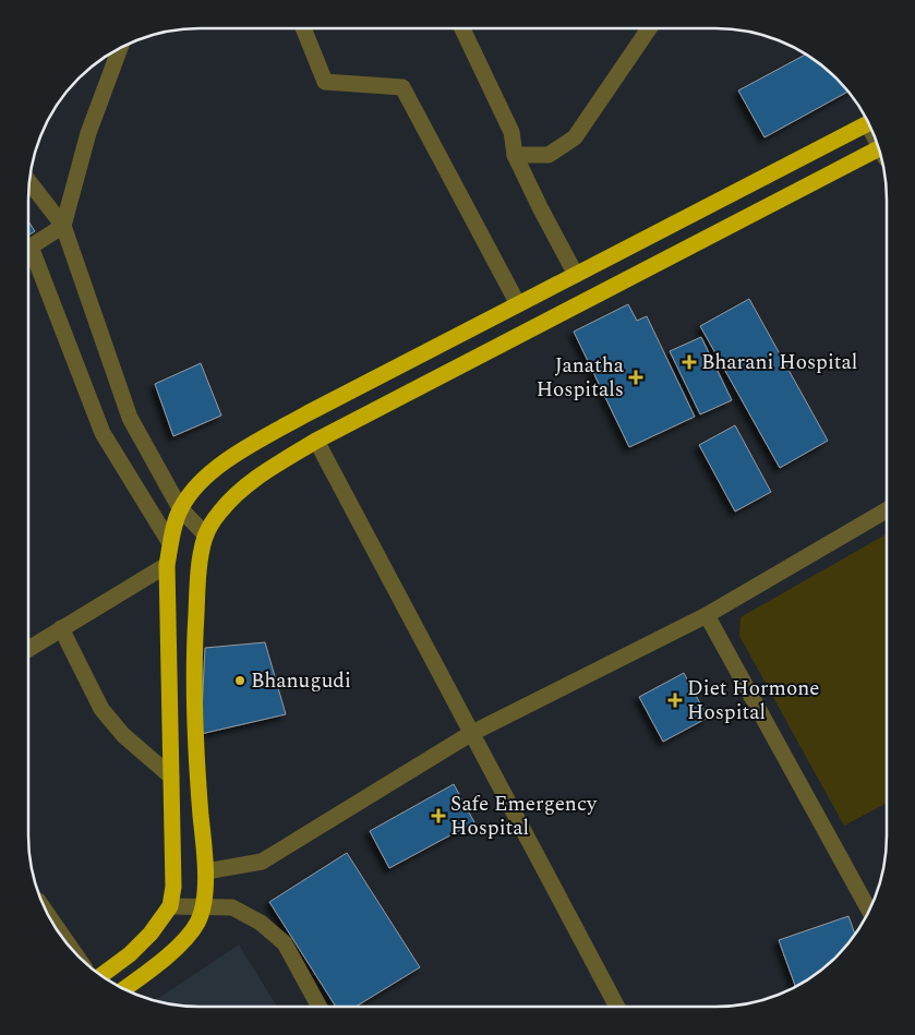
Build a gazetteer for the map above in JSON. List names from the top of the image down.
{
  "places": {
    "health": [
      "Bharani Hospital",
      "Janatha Hospitals",
      "Diet Hormone Hospital",
      "Safe Emergency Hospital"
    ],
    "other": ["Bhanugudi"]
  }
}
